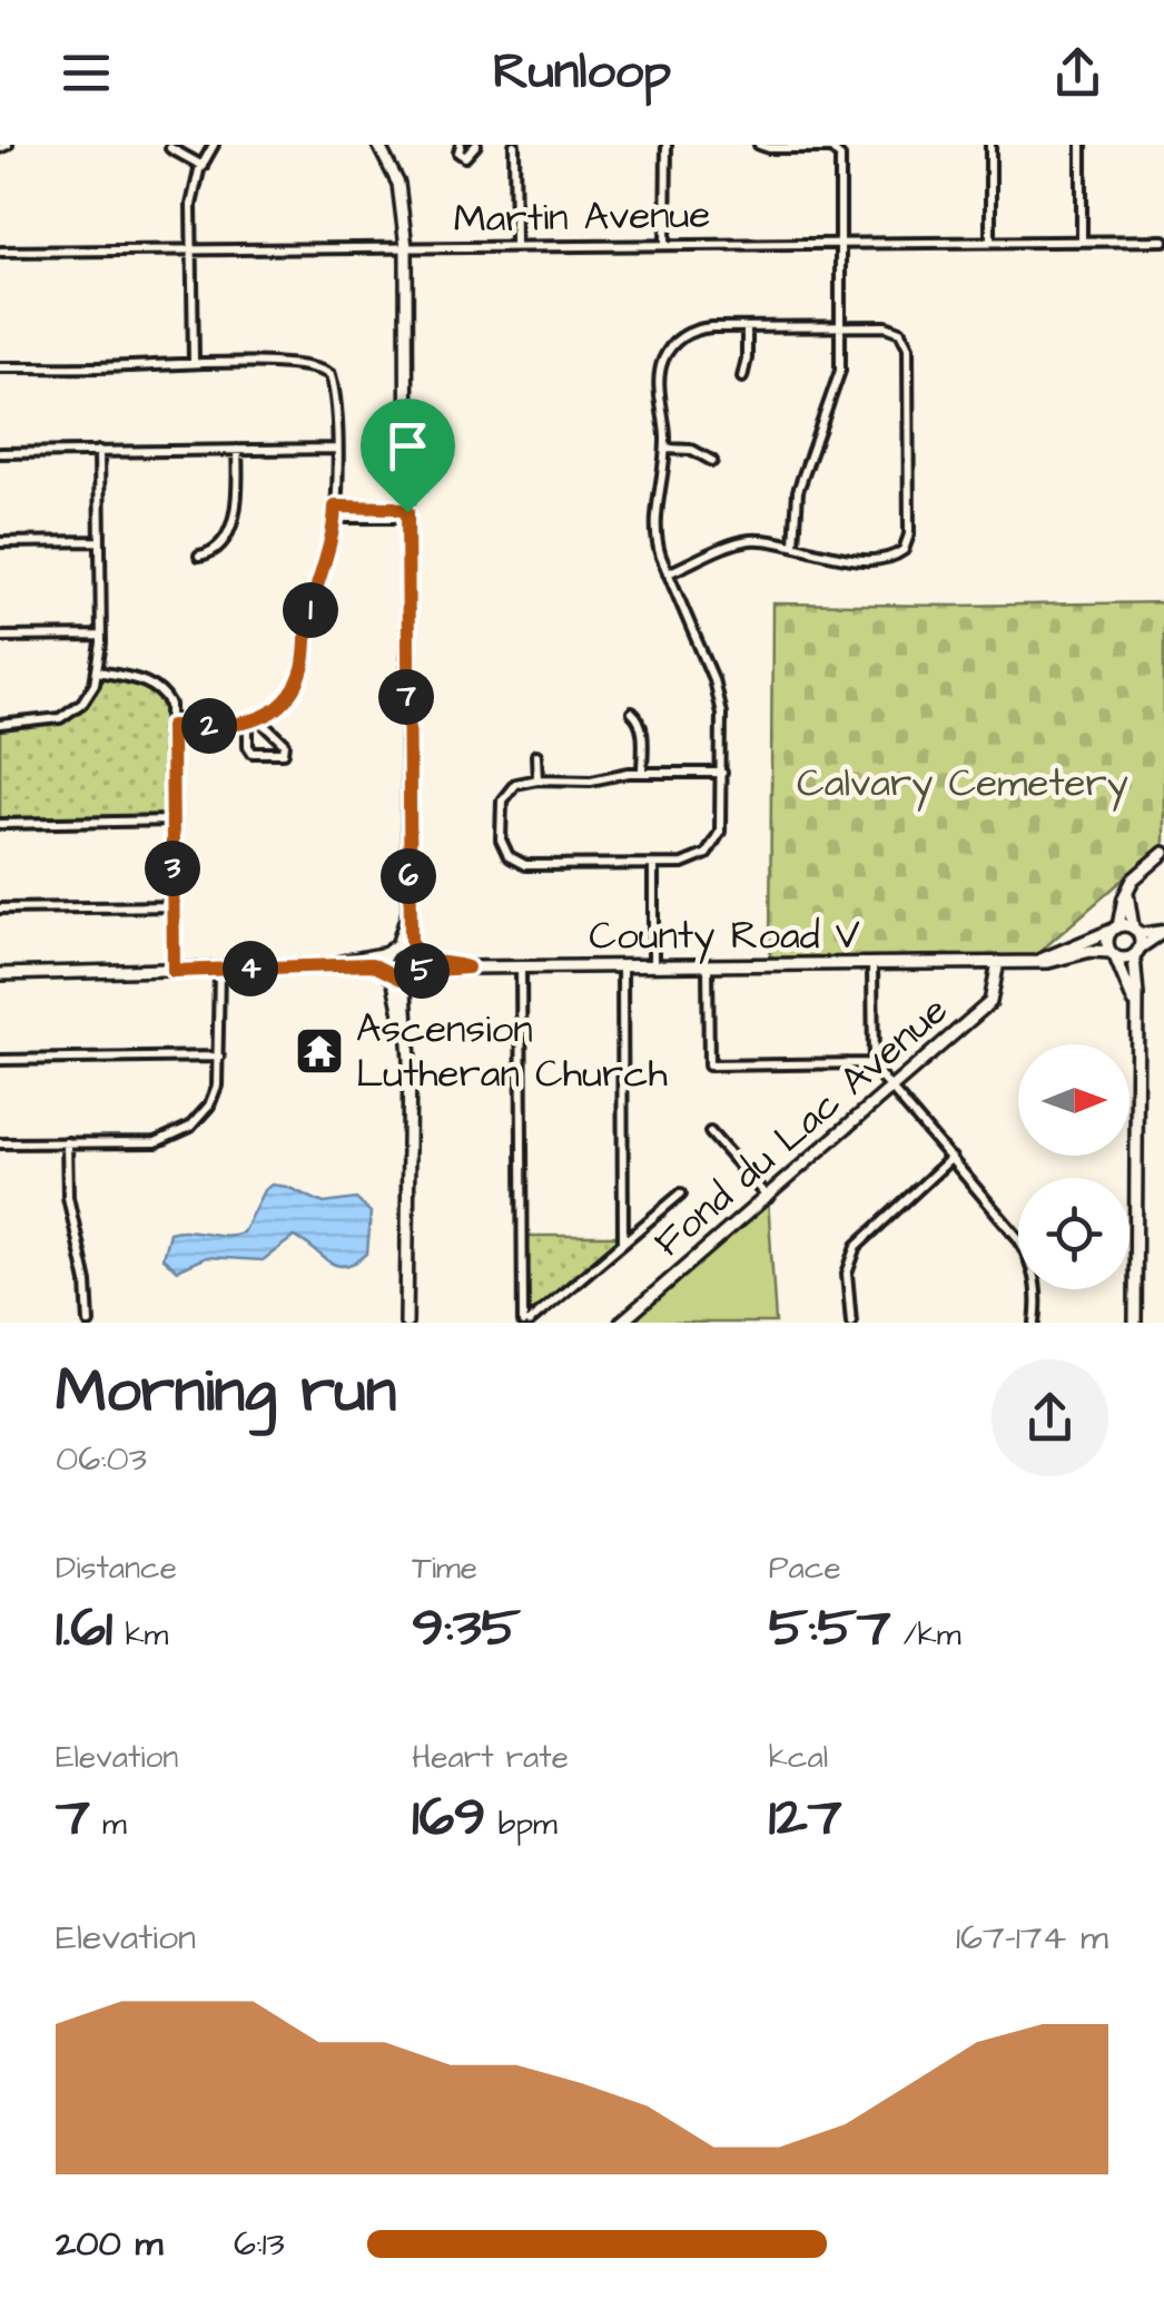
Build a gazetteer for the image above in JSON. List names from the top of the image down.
{
  "streets": {
    "main road": ["County Road V", "Fond du Lac Avenue"],
    "street": ["Martin Avenue"]
  },
  "crossings": [
    ["County Road V", "Fond du Lac Avenue"]
  ],
  "parks": ["Calvary Cemetery"],
  "places": {
    "temple": ["Ascension Lutheran Church"]
  },
  "north": "right",
  "page": {
    "header": "Runloop",
    "pins": [
      "1",
      "7",
      "2",
      "3",
      "6",
      "4",
      "5"
    ],
    "heading": ["Morning run", "06:03"],
    "stats": [
      ["Distance", "1.61 km"],
      ["Time", "9:35"],
      ["Pace", "5:57 /km"],
      ["Elevation", "7 m"],
      ["Heart rate", "169 bpm"],
      ["kcal", "127"]
    ],
    "chart": ["Elevation", "167–174 m"],
    "list": [
      {
        "name": "200 m",
        "note": "6:13"
      }
    ]
  }
}
